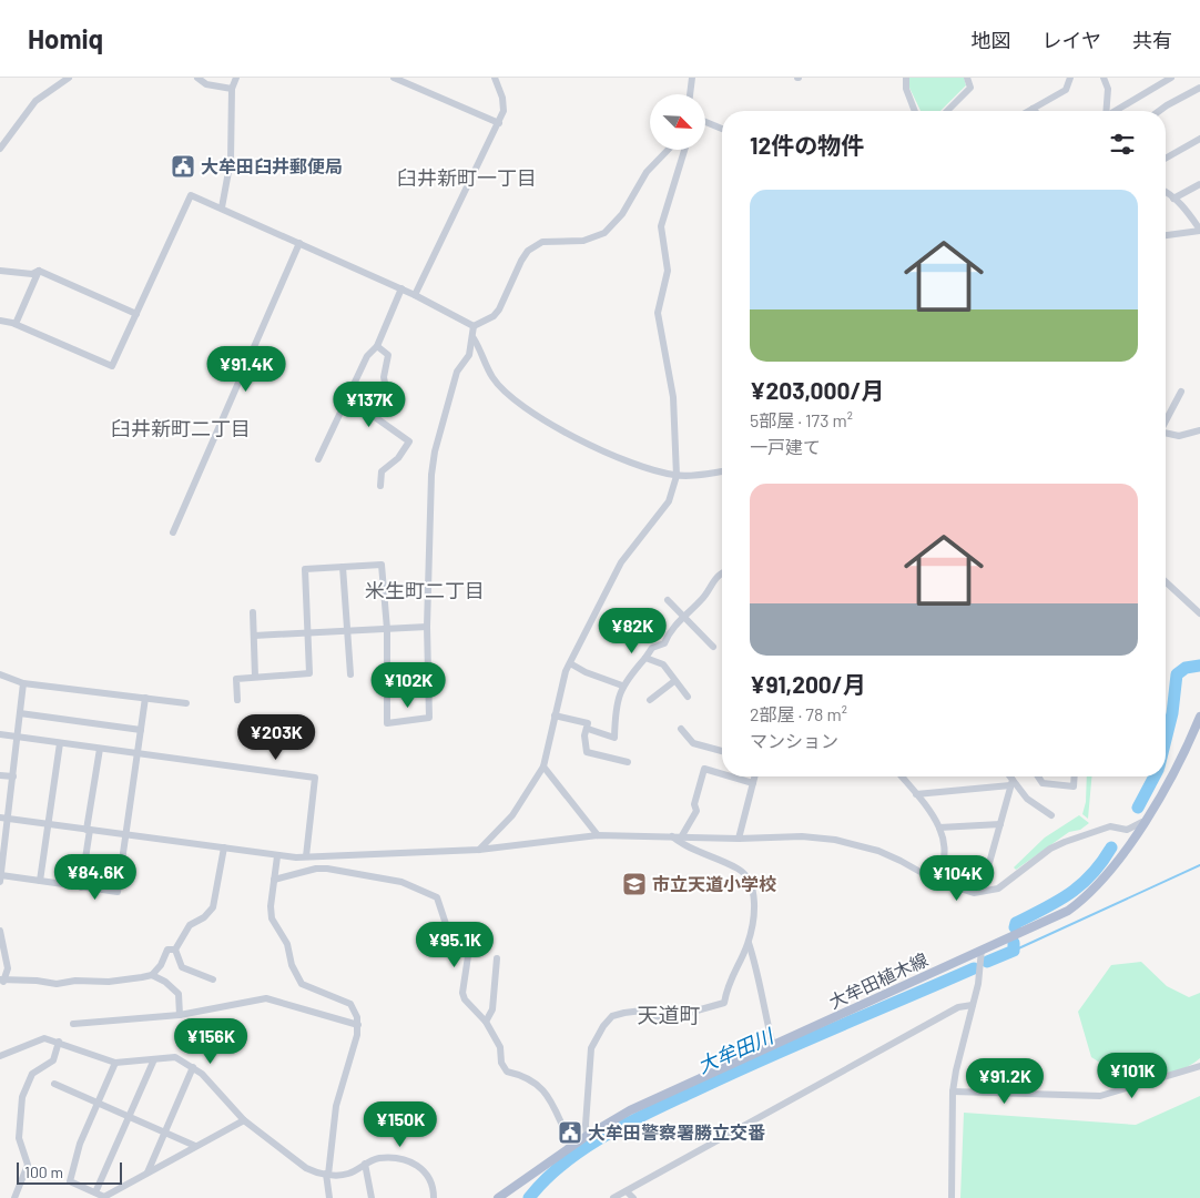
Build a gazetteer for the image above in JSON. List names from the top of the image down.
{
  "streets": {
    "main road": ["大牟田植木線"]
  },
  "districts": [
    "臼井新町一丁目",
    "臼井新町二丁目",
    "米生町二丁目",
    "天道町"
  ],
  "water": ["大牟田川"],
  "places": {
    "public building": ["大牟田臼井郵便局", "大牟田警察署勝立交番"],
    "school or university": ["市立天道小学校"]
  },
  "scale_bar": "100 m",
  "north": "bottom right",
  "page": {
    "header": "Homiq",
    "nav": ["地図", "レイヤ", "共有"],
    "heading": "12件の物件",
    "list": [
      {
        "name": "¥203,000/月",
        "note": "5部屋 · 173 m² · 一戸建て"
      },
      {
        "name": "¥91,200/月",
        "note": "2部屋 · 78 m² · マンション"
      }
    ],
    "price": [
      "¥91.4K",
      "¥137K",
      "¥82K",
      "¥102K",
      "¥203K",
      "¥84.6K",
      "¥104K",
      "¥95.1K",
      "¥156K",
      "¥101K",
      "¥91.2K",
      "¥150K"
    ],
    "scale": "100 m"
  }
}
